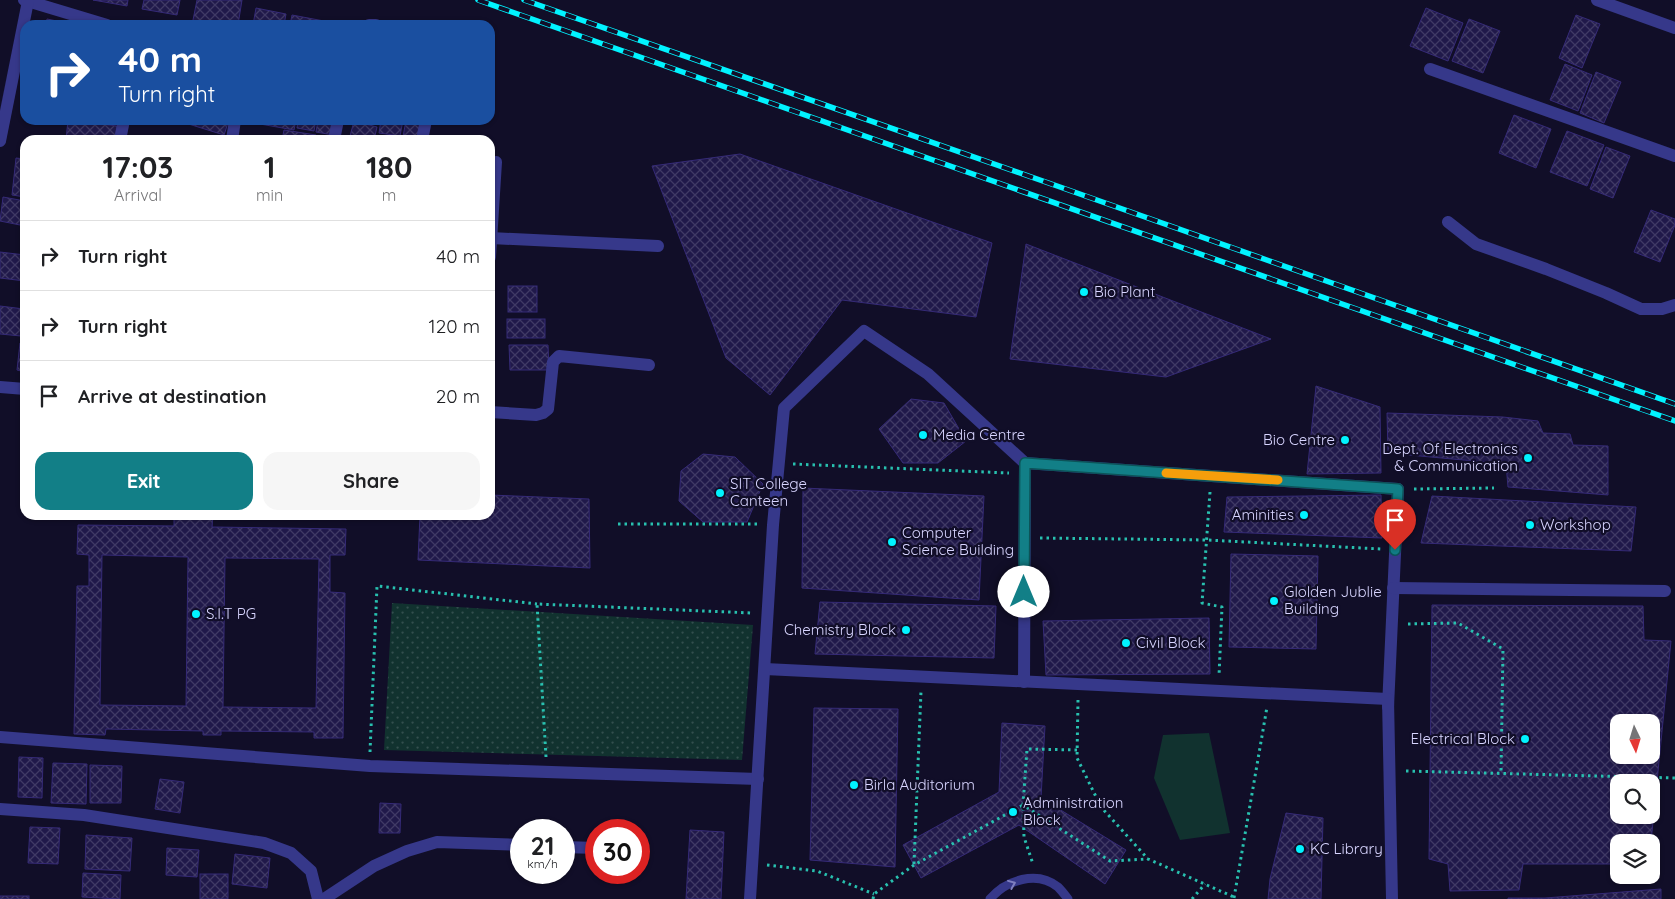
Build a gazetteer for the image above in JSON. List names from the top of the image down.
{
  "places": [
    "Bio Plant",
    "Media Centre",
    "Bio Centre",
    "Dept. Of Electronics & Communication",
    "SIT College Canteen",
    "Aminities",
    "Workshop",
    "Computer Science Building",
    "Glolden Jublie Building",
    "S.I.T PG",
    "Chemistry Block",
    "Civil Block",
    "Electrical Block",
    "Birla Auditorium",
    "Administration Block",
    "KC Library"
  ],
  "north": "bottom",
  "page": {
    "turn": ["40 m", "Turn right"],
    "eta": [
      "17:03",
      "Arrival",
      "1",
      "min",
      "180",
      "m"
    ],
    "list": [
      {
        "name": "Turn right",
        "value": "40 m"
      },
      {
        "name": "Turn right",
        "value": "120 m"
      },
      {
        "name": "Arrive at destination",
        "value": "20 m"
      }
    ],
    "buttons": ["Exit", "Share"],
    "speed": "21 km/h",
    "limit": "30"
  }
}
